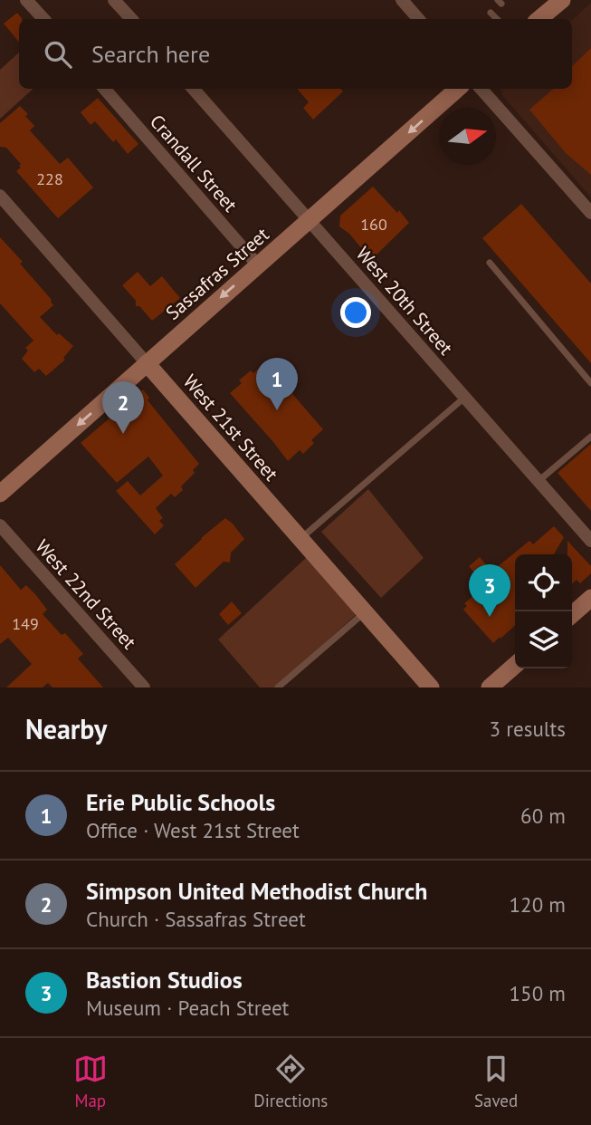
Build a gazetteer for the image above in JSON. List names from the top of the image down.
{
  "streets": {
    "street": [
      "Crandall Street",
      "Sassafras Street",
      "West 20th Street",
      "West 21st Street",
      "West 22nd Street"
    ]
  },
  "crossings": [
    ["Crandall Street", "Sassafras Street"],
    ["Sassafras Street", "West 20th Street"],
    ["Sassafras Street", "West 21st Street"]
  ],
  "one_way": ["Sassafras Street"],
  "house_numbers": ["228", "160", "149"],
  "north": "right",
  "page": {
    "search": "Search here",
    "pins": ["1", "2", "3"],
    "heading": ["Nearby", "3 results"],
    "list": [
      {
        "mark": "1",
        "name": "Erie Public Schools",
        "note": "Office · West 21st Street",
        "value": "60 m"
      },
      {
        "mark": "2",
        "name": "Simpson United Methodist Church",
        "note": "Church · Sassafras Street",
        "value": "120 m"
      },
      {
        "mark": "3",
        "name": "Bastion Studios",
        "note": "Museum · Peach Street",
        "value": "150 m"
      }
    ],
    "nav": ["Map", "Directions", "Saved"]
  }
}
